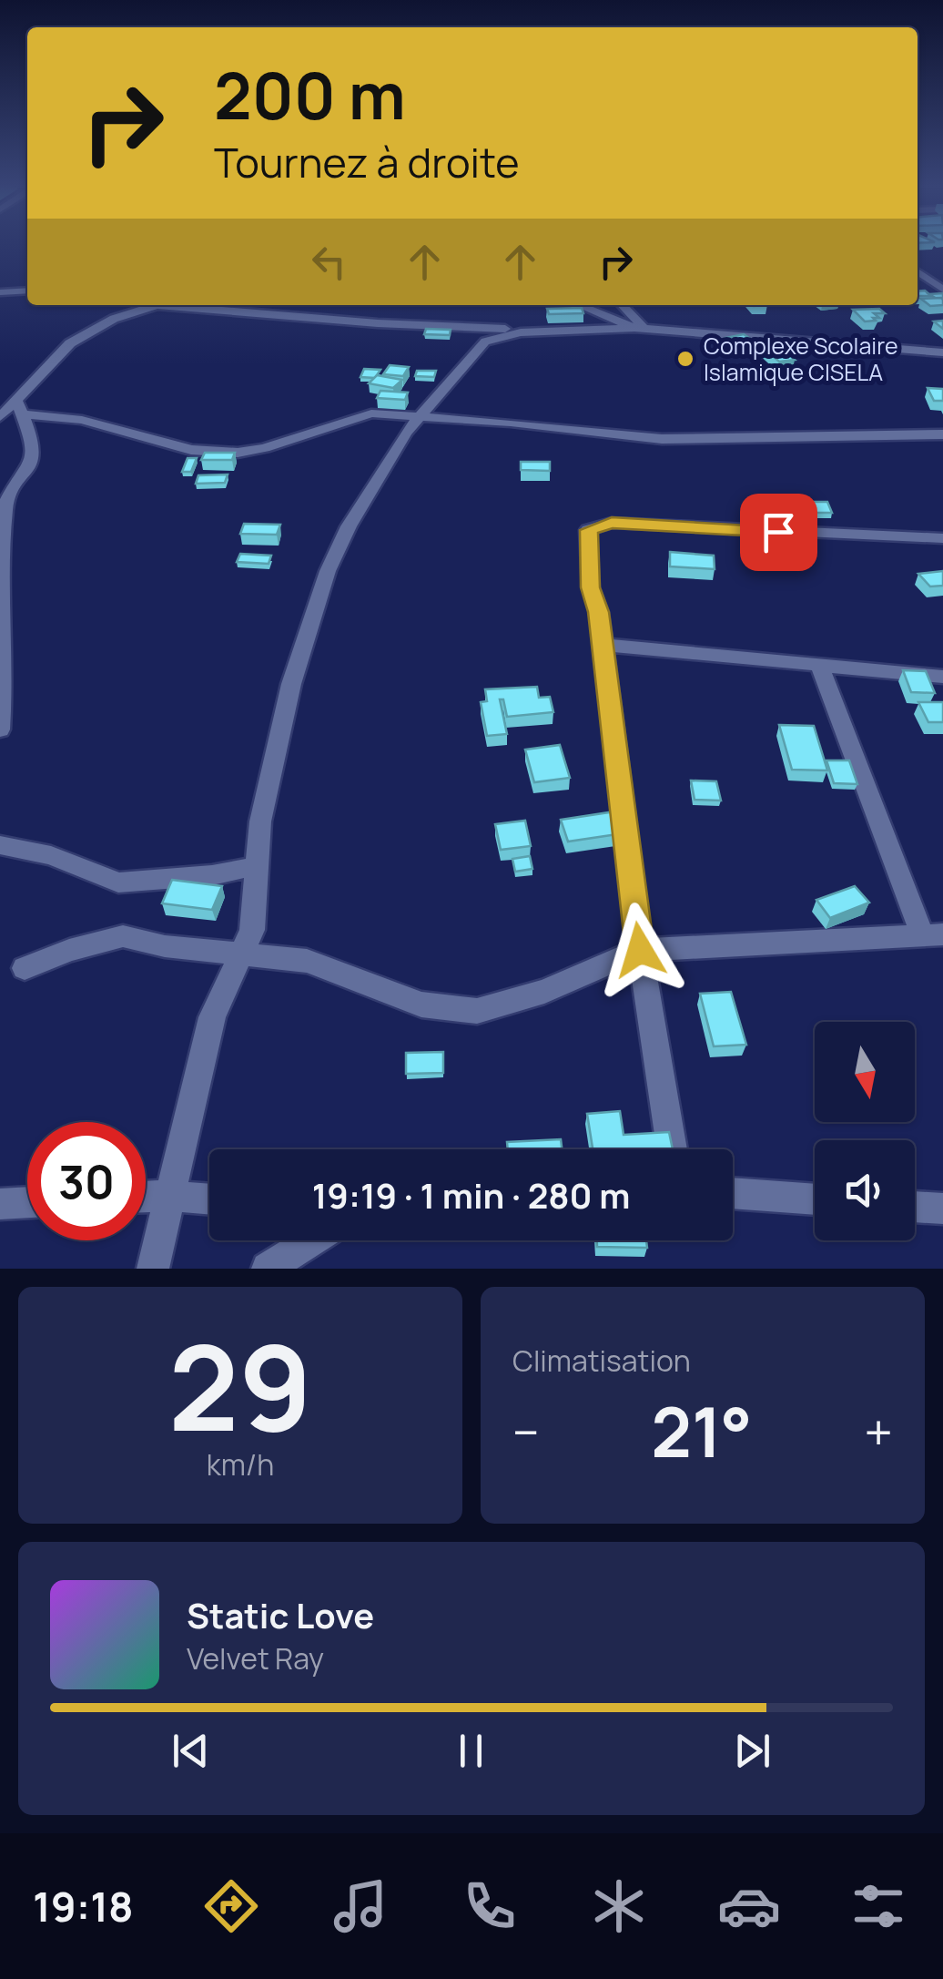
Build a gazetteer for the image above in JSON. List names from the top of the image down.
{
  "places": ["Complexe Scolaire Islamique CISELA"],
  "north": "bottom",
  "page": {
    "turn": ["200 m", "Tournez à droite"],
    "limit": "30",
    "trip": "19:19 · 1 min · 280 m",
    "tile": [
      ["29", "km/h"],
      "Climatisation"
    ],
    "heat": ["−", "21°", "+"],
    "song": ["Static Love", "Velvet Ray"],
    "tabs": "19:18"
  }
}
